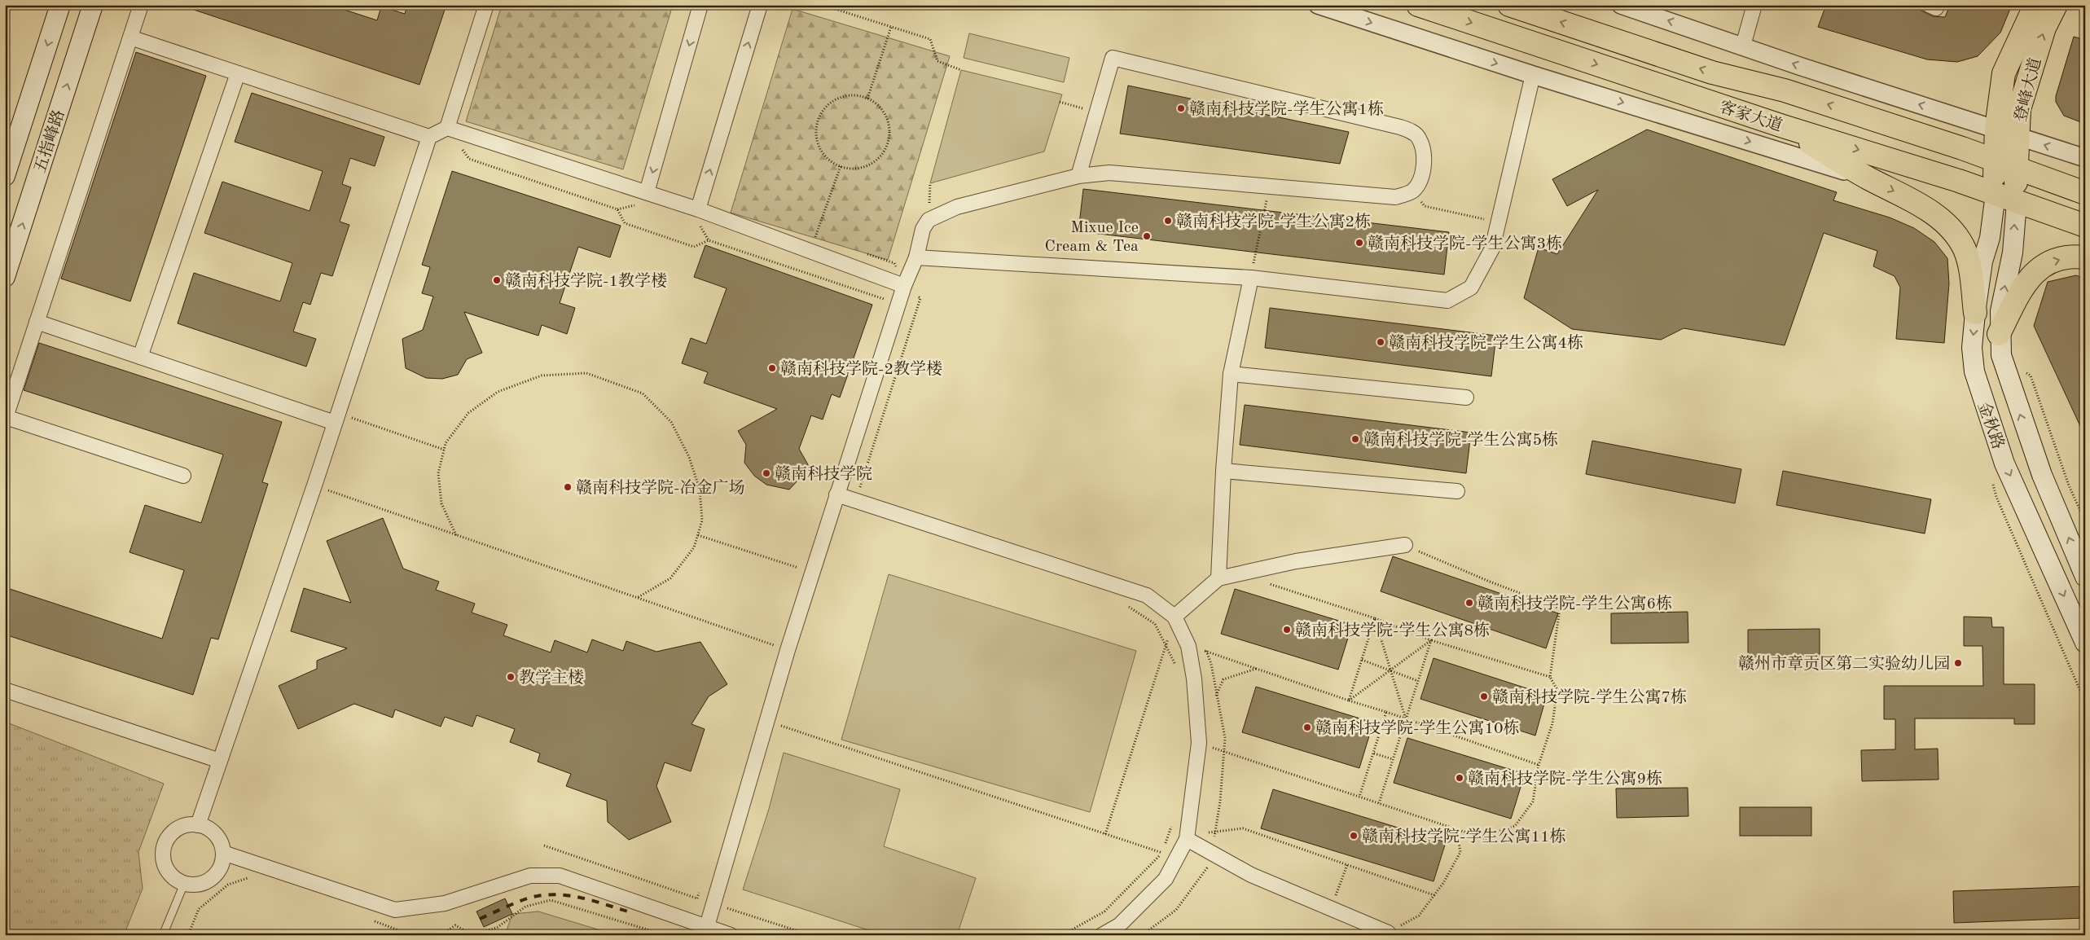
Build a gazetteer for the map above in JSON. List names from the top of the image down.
{
  "streets": {
    "main road": [
      "登峰大道",
      "客家大道",
      "五指峰路",
      "金秋路"
    ]
  },
  "crossings": [
    ["登峰大道", "客家大道"],
    ["登峰大道", "金秋路"],
    ["客家大道", "金秋路"]
  ],
  "places": [
    "赣南科技学院-学生公寓1栋",
    "赣南科技学院-学生公寓2栋",
    "Mixue Ice Cream & Tea",
    "赣南科技学院-学生公寓3栋",
    "赣南科技学院-1教学楼",
    "赣南科技学院-学生公寓4栋",
    "赣南科技学院-2教学楼",
    "赣南科技学院-学生公寓5栋",
    "赣南科技学院",
    "赣南科技学院-冶金广场",
    "赣南科技学院-学生公寓6栋",
    "赣南科技学院-学生公寓8栋",
    "赣州市章贡区第二实验幼儿园",
    "教学主楼",
    "赣南科技学院-学生公寓7栋",
    "赣南科技学院-学生公寓10栋",
    "赣南科技学院-学生公寓9栋",
    "赣南科技学院-学生公寓11栋"
  ]
}
